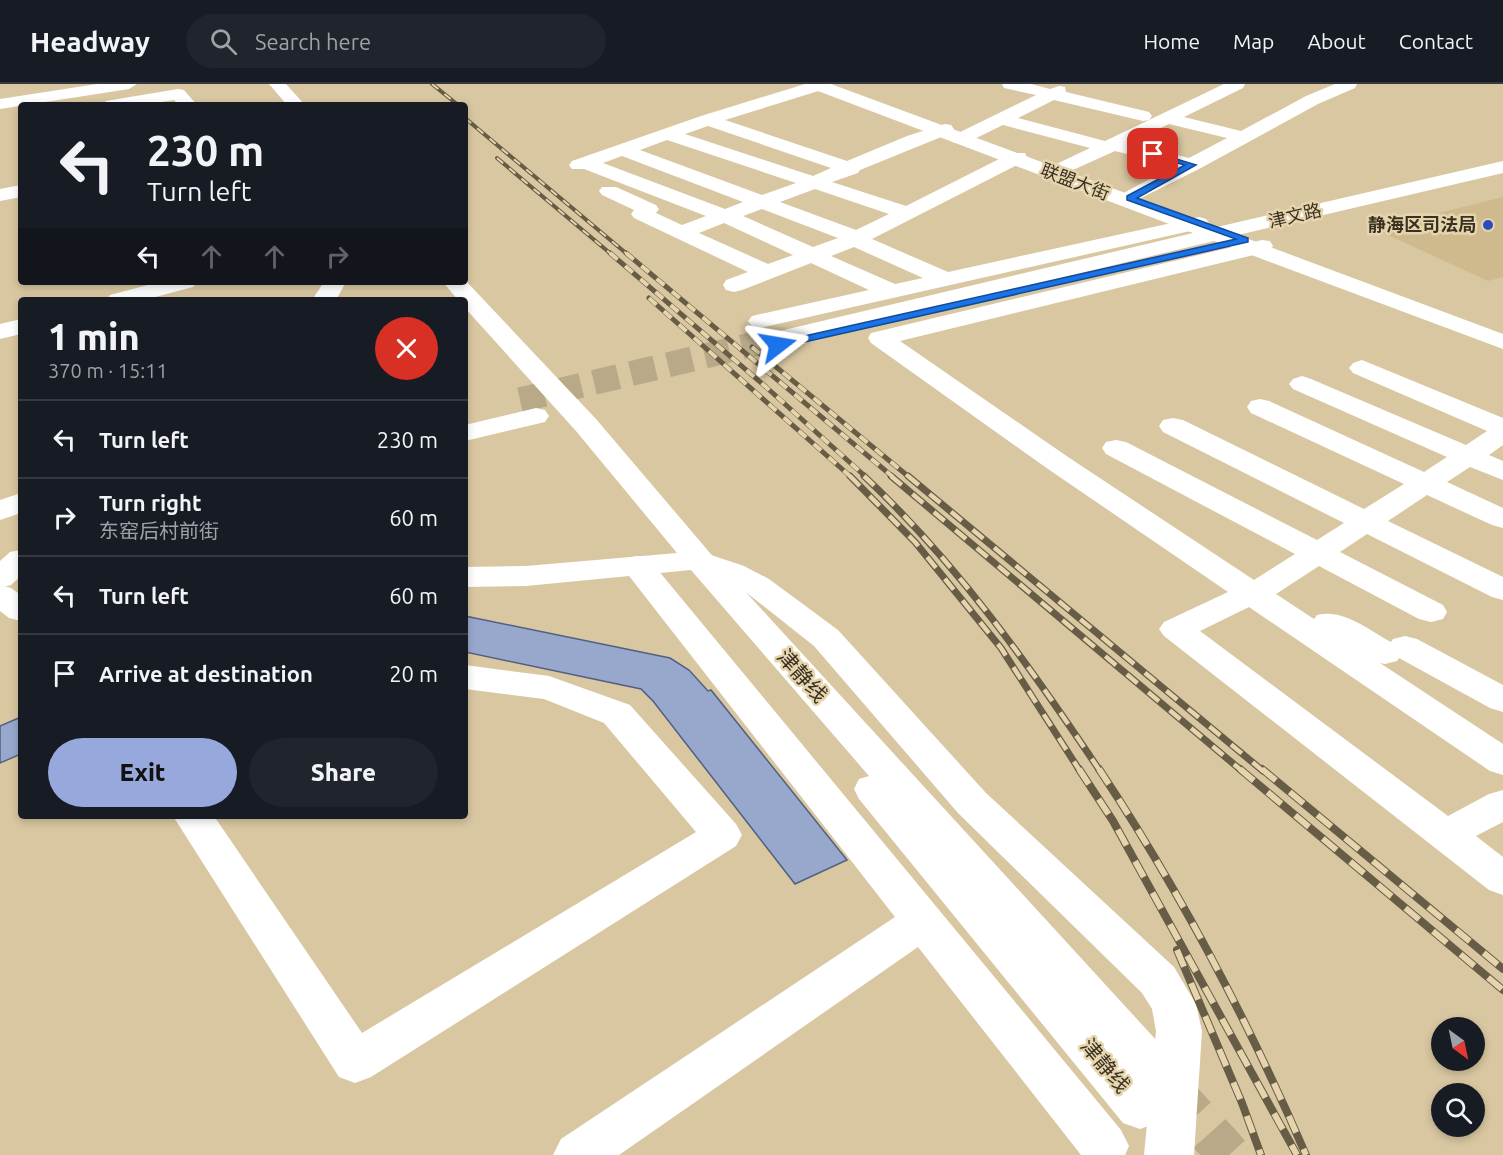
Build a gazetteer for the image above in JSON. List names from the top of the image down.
{
  "streets": {
    "main road": ["联盟大街", "津文路", "津静线"]
  },
  "crossings": [
    ["联盟大街", "津文路"]
  ],
  "places": ["静海区司法局"],
  "north": "bottom right",
  "page": {
    "header": "Headway",
    "search": "Search here",
    "nav": [
      "Home",
      "Map",
      "About",
      "Contact"
    ],
    "turn": ["230 m", "Turn left"],
    "heading": ["1 min", "370 m · 15:11"],
    "list": [
      {
        "name": "Turn left",
        "value": "230 m"
      },
      {
        "name": "Turn right",
        "note": "东窑后村前街",
        "value": "60 m"
      },
      {
        "name": "Turn left",
        "value": "60 m"
      },
      {
        "name": "Arrive at destination",
        "value": "20 m"
      }
    ],
    "buttons": ["Exit", "Share"]
  }
}
